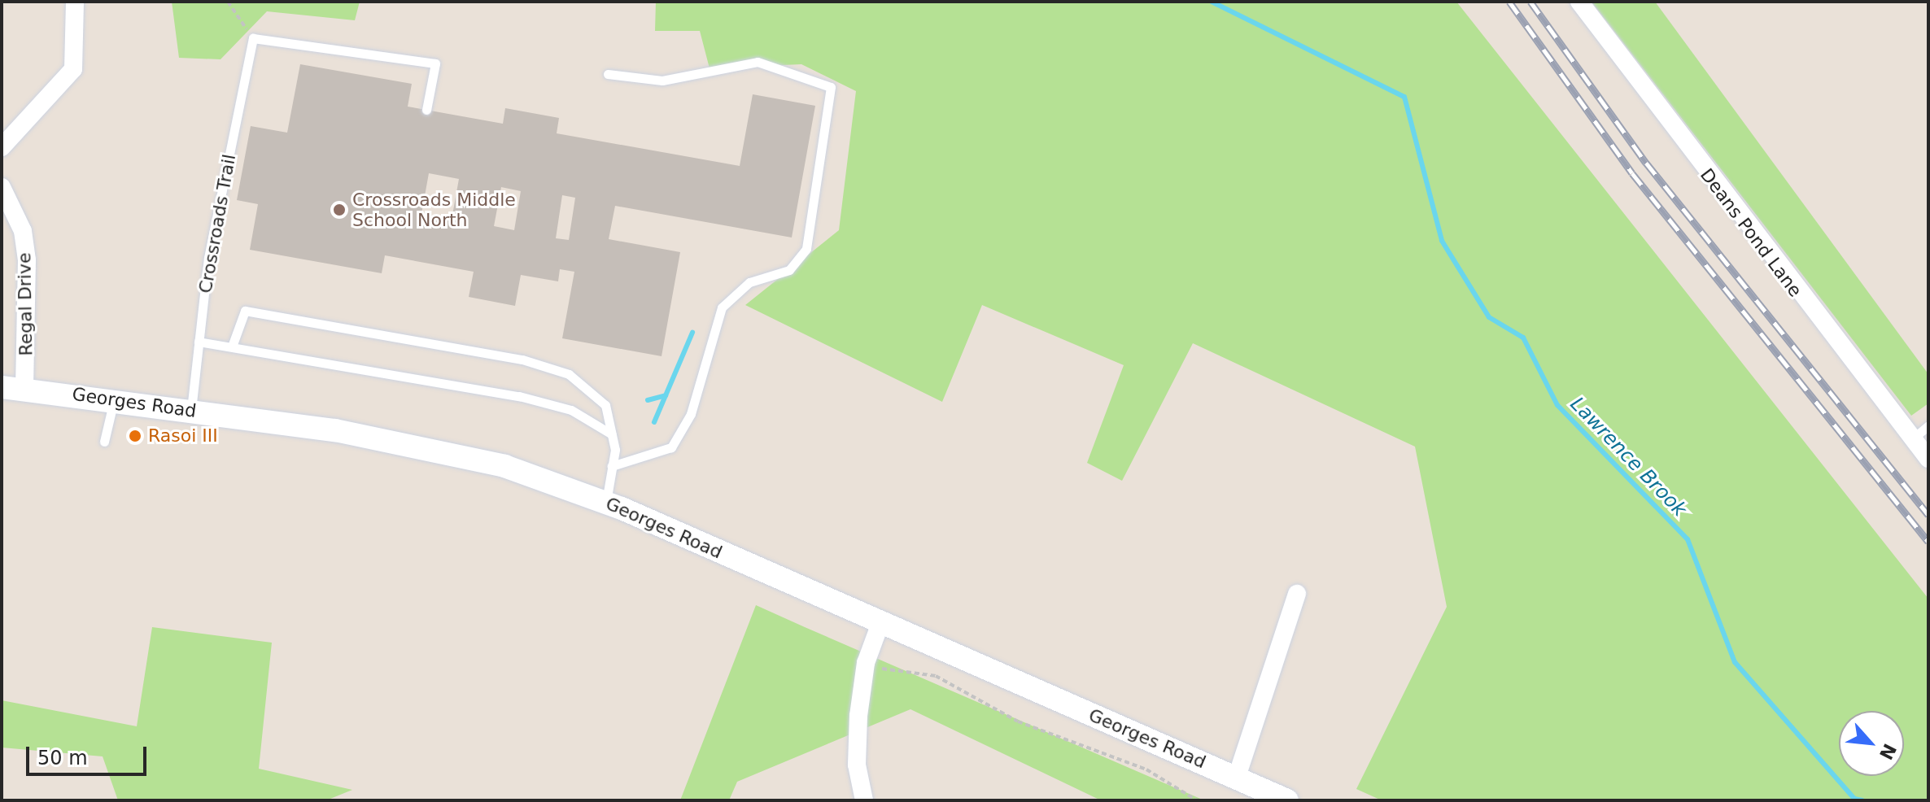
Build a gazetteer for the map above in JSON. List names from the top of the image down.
{
  "streets": {
    "street": ["Deans Pond Lane", "Regal Drive", "Georges Road"],
    "lane": ["Crossroads Trail"]
  },
  "crossings": [
    ["Crossroads Trail", "Georges Road"],
    ["Regal Drive", "Georges Road"]
  ],
  "water": ["Lawrence Brook"],
  "places": ["Crossroads Middle School North", "Rasoi III"],
  "scale_bar": "50 m",
  "north": "bottom right"
}
